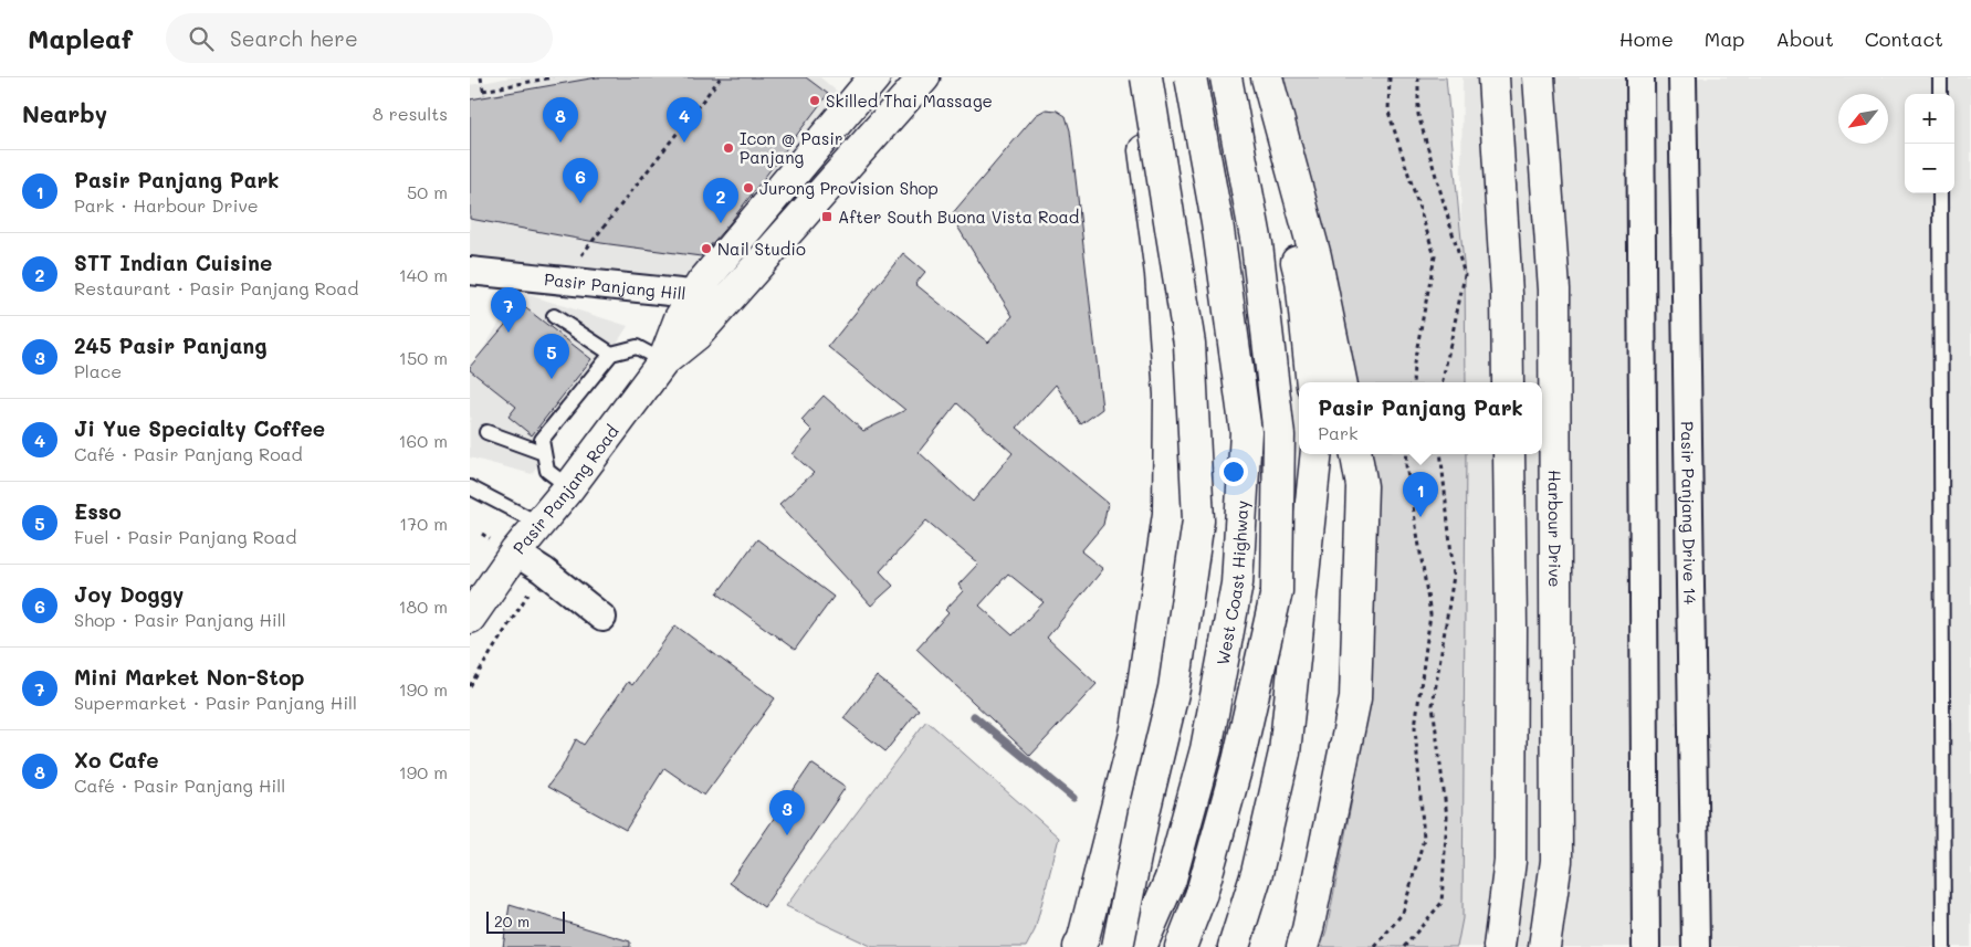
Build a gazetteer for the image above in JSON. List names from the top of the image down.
{
  "streets": {
    "main road": ["Pasir Panjang Road", "Harbour Drive", "West Coast Highway"],
    "street": ["Pasir Panjang Hill", "Pasir Panjang Drive 14"]
  },
  "crossings": [
    ["Pasir Panjang Hill", "Pasir Panjang Road"]
  ],
  "places": {
    "other": [
      "Skilled Thai Massage",
      "Icon @ Pasir Panjang",
      "Jurong Provision Shop",
      "Nail Studio"
    ],
    "transit": ["After South Buona Vista Road"]
  },
  "scale_bar": "20 m",
  "north": "bottom left",
  "page": {
    "header": "Mapleaf",
    "search": "Search here",
    "nav": [
      "Home",
      "Map",
      "About",
      "Contact"
    ],
    "heading": ["Nearby", "8 results"],
    "map_buttons": ["+", "−"],
    "pins": [
      "4",
      "8",
      "6",
      "2",
      "7",
      "5",
      "1",
      "3"
    ],
    "list": [
      {
        "mark": "1",
        "name": "Pasir Panjang Park",
        "note": "Park · Harbour Drive",
        "value": "50 m"
      },
      {
        "mark": "2",
        "name": "STT Indian Cuisine",
        "note": "Restaurant · Pasir Panjang Road",
        "value": "140 m"
      },
      {
        "mark": "3",
        "name": "245 Pasir Panjang",
        "note": "Place",
        "value": "150 m"
      },
      {
        "mark": "4",
        "name": "Ji Yue Specialty Coffee",
        "note": "Café · Pasir Panjang Road",
        "value": "160 m"
      },
      {
        "mark": "5",
        "name": "Esso",
        "note": "Fuel · Pasir Panjang Road",
        "value": "170 m"
      },
      {
        "mark": "6",
        "name": "Joy Doggy",
        "note": "Shop · Pasir Panjang Hill",
        "value": "180 m"
      },
      {
        "mark": "7",
        "name": "Mini Market Non-Stop",
        "note": "Supermarket · Pasir Panjang Hill",
        "value": "190 m"
      },
      {
        "mark": "8",
        "name": "Xo Cafe",
        "note": "Café · Pasir Panjang Hill",
        "value": "190 m"
      }
    ],
    "popup": ["Pasir Panjang Park", "Park"],
    "scale": "20 m"
  }
}
